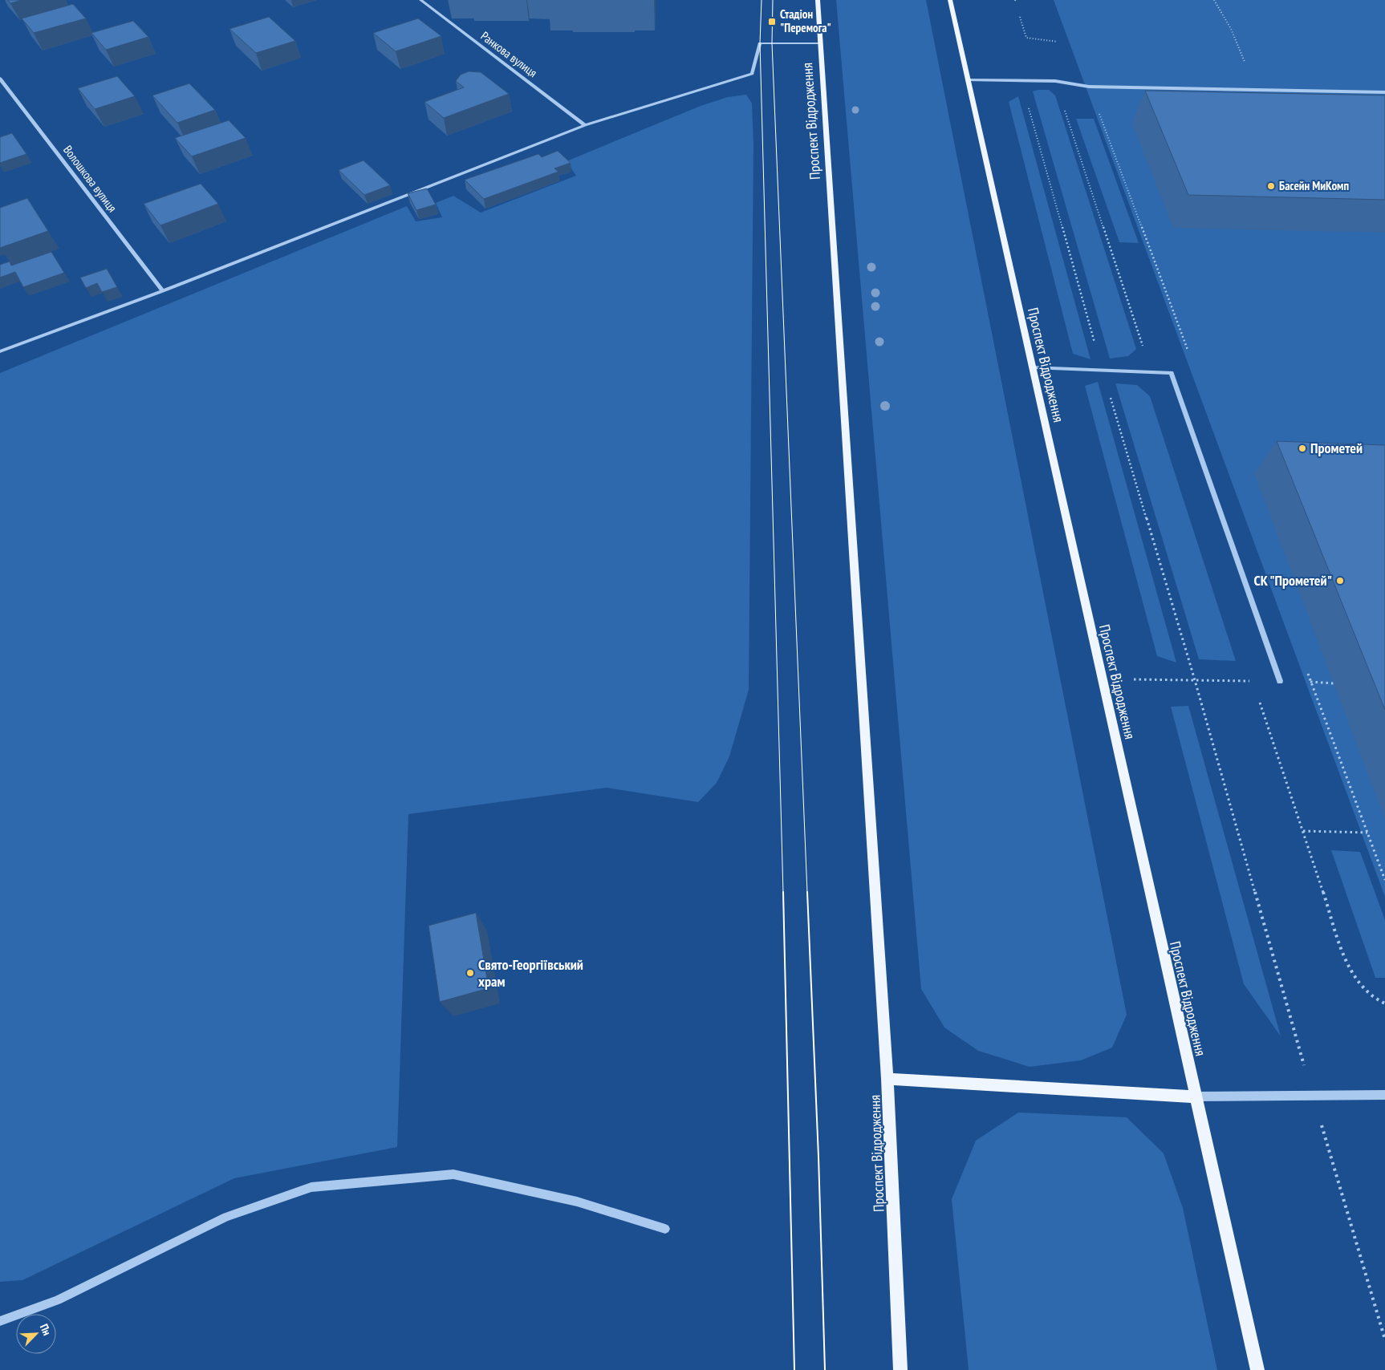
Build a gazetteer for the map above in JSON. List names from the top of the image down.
{
  "streets": {
    "main road": ["Проспект Відродження"],
    "street": ["Ранкова вулиця", "Волошкова вулиця"]
  },
  "places": {
    "transit": ["Стадіон \"Перемога\""],
    "other": [
      "Басейн МиКомп",
      "Прометей",
      "СК \"Прометей\"",
      "Свято-Георгіївський храм"
    ]
  },
  "north": "top right"
}
